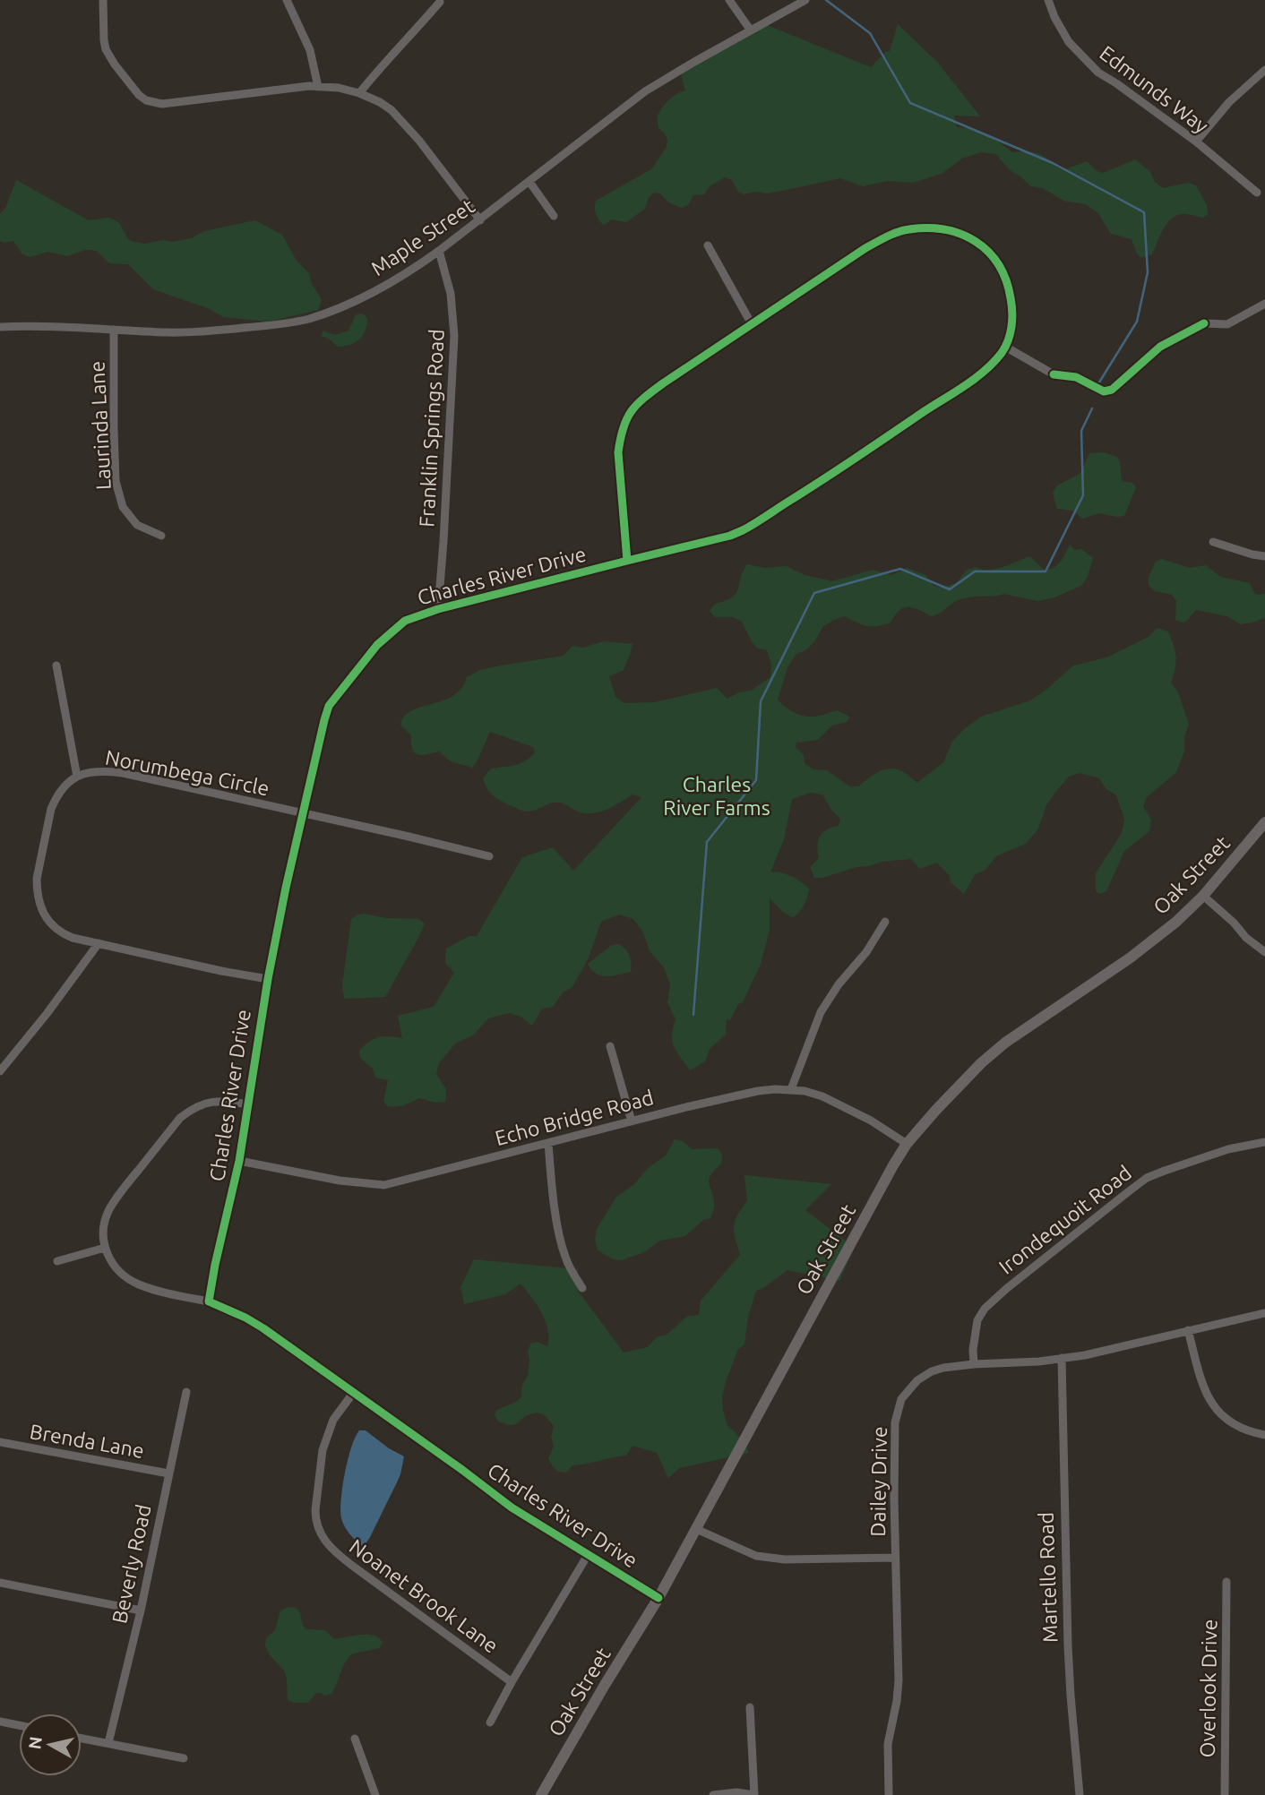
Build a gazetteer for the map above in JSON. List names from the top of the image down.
{
  "streets": {
    "main road": ["Oak Street"],
    "street": [
      "Edmunds Way",
      "Maple Street",
      "Laurinda Lane",
      "Franklin Springs Road",
      "Charles River Drive",
      "Norumbega Circle",
      "Echo Bridge Road",
      "Irondequoit Road",
      "Brenda Lane",
      "Dailey Drive",
      "Beverly Road",
      "Martello Road",
      "Noanet Brook Lane",
      "Overlook Drive"
    ]
  },
  "crossings": [
    ["Maple Street", "Laurinda Lane"],
    ["Maple Street", "Franklin Springs Road"],
    ["Franklin Springs Road", "Charles River Drive"],
    ["Charles River Drive", "Norumbega Circle"],
    ["Charles River Drive", "Oak Street"],
    ["Charles River Drive", "Echo Bridge Road"],
    ["Charles River Drive", "Noanet Brook Lane"],
    ["Oak Street", "Echo Bridge Road"],
    ["Irondequoit Road", "Dailey Drive"],
    ["Brenda Lane", "Beverly Road"],
    ["Dailey Drive", "Martello Road"]
  ],
  "parks": ["Charles River Farms"],
  "north": "left"
}
